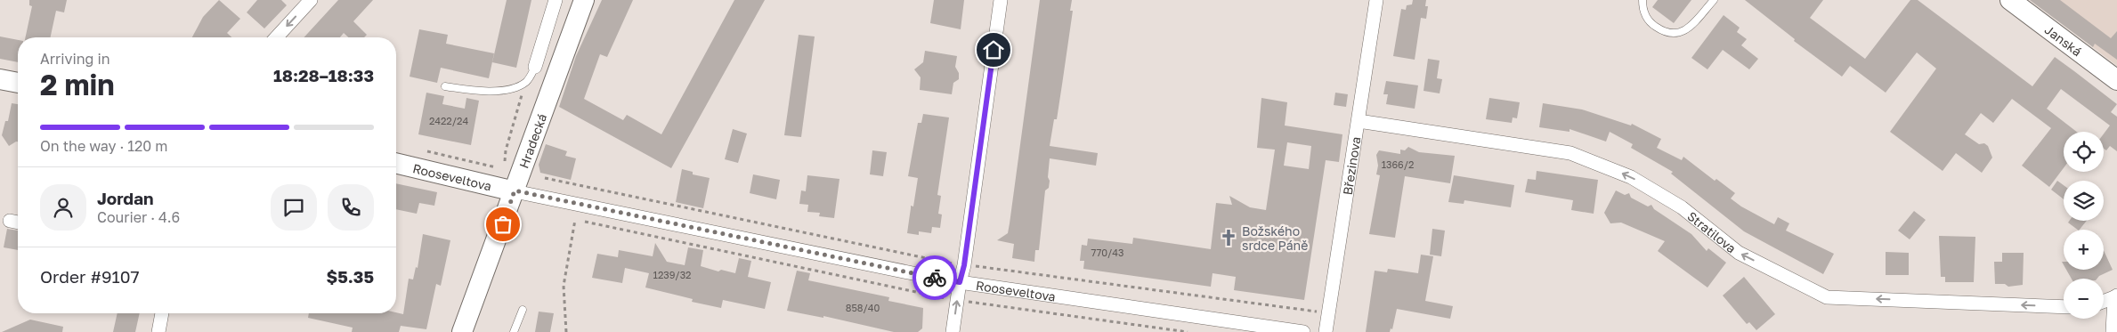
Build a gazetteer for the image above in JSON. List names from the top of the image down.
{
  "streets": {
    "main road": ["Janská", "Hradecká", "Rooseveltova"],
    "street": ["Březinova", "Stratilova"]
  },
  "crossings": [
    ["Hradecká", "Rooseveltova"],
    ["Březinova", "Stratilova"]
  ],
  "one_way": ["Stratilova"],
  "places": {
    "church": ["Božského srdce Páně"]
  },
  "house_numbers": [
    "2422/24",
    "1366/2",
    "770/43",
    "1239/32",
    "858/40"
  ],
  "page": {
    "heading": ["2 min", "Arriving in", "18:28–18:33"],
    "panel": [
      "Jordan",
      "Courier · 4.6",
      "Order #9107",
      "$5.35"
    ],
    "bar": "On the way · 120 m",
    "map_buttons": ["+", "−"]
  }
}
